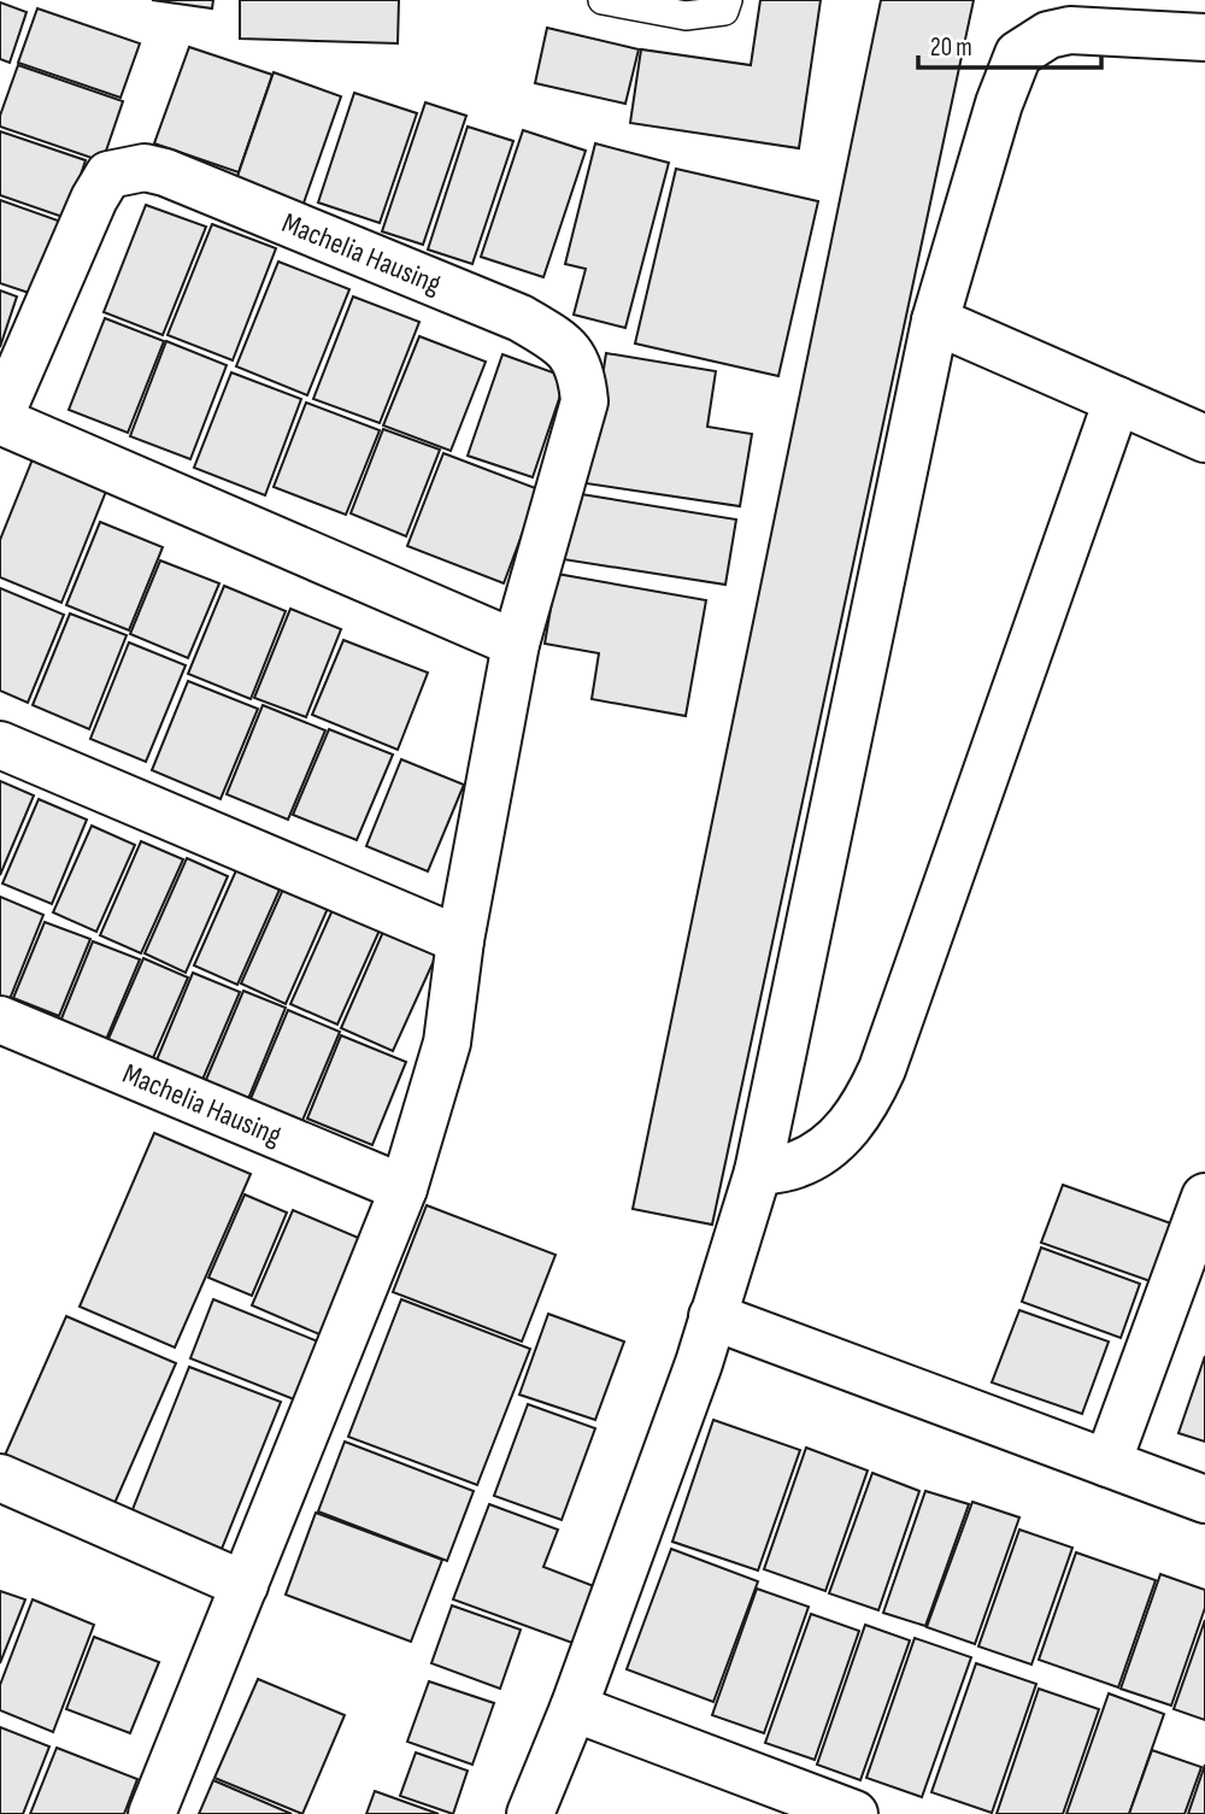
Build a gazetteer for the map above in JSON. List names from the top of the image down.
{
  "streets": {
    "street": ["Machelia Hausing"]
  },
  "scale_bar": "20 m"
}
